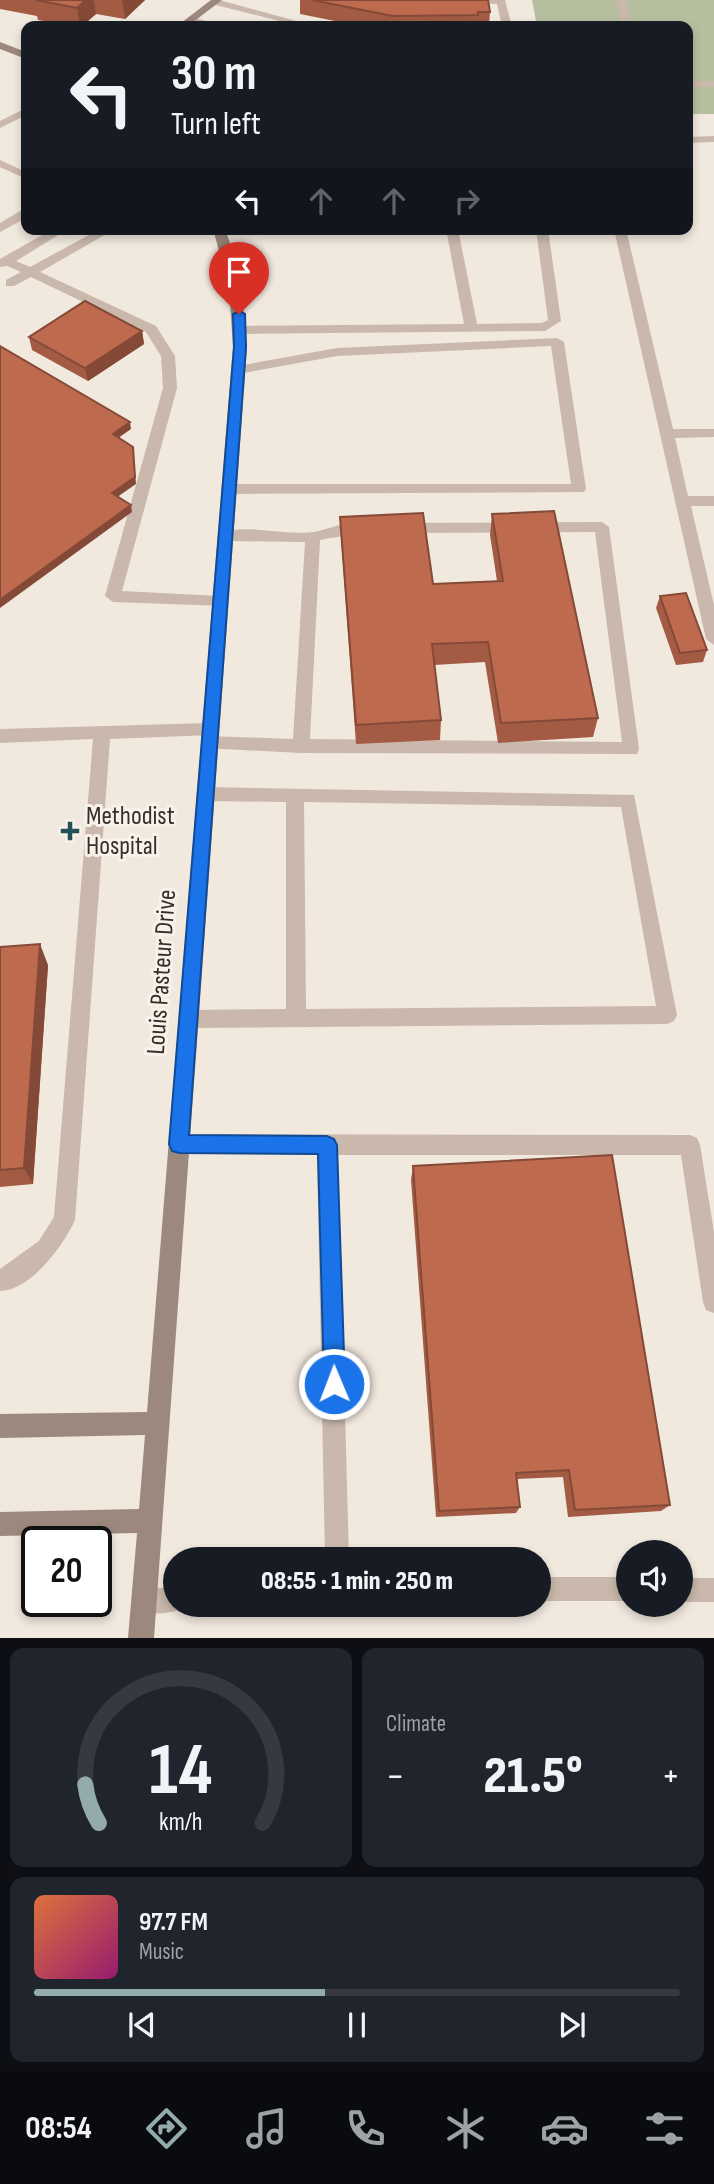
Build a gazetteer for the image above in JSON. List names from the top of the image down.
{
  "streets": {
    "street": ["Louis Pasteur Drive"]
  },
  "places": {
    "health": ["Methodist Hospital"]
  },
  "page": {
    "turn": ["30 m", "Turn left"],
    "limit": "20",
    "trip": "08:55 · 1 min · 250 m",
    "tile": "Climate",
    "heat": ["−", "21.5°", "+"],
    "song": ["97.7 FM", "Music"],
    "tabs": "08:54",
    "gauge": ["14", "km/h"]
  }
}
